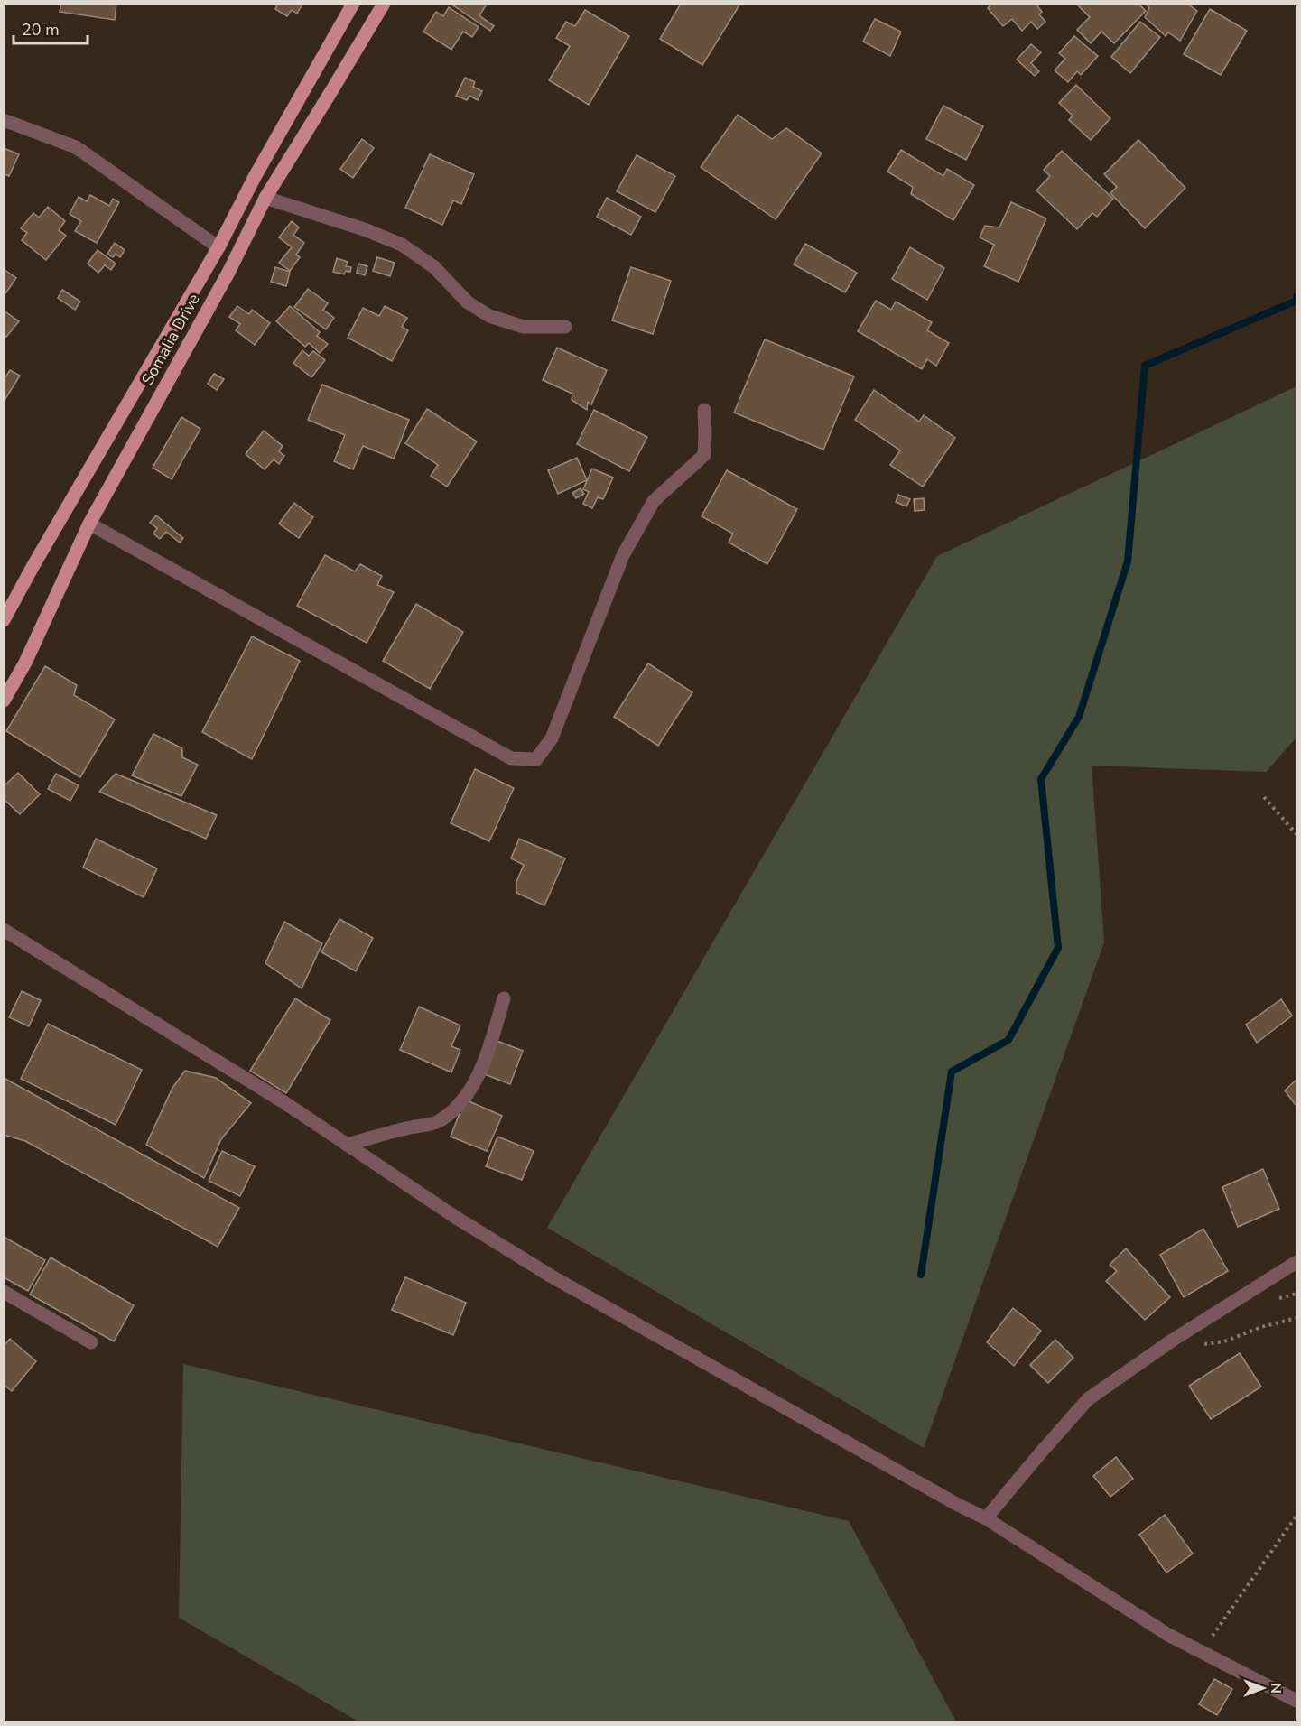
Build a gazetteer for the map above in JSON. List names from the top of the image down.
{
  "streets": {
    "main road": ["Somalia Drive"]
  },
  "scale_bar": "20 m",
  "north": "right"
}
